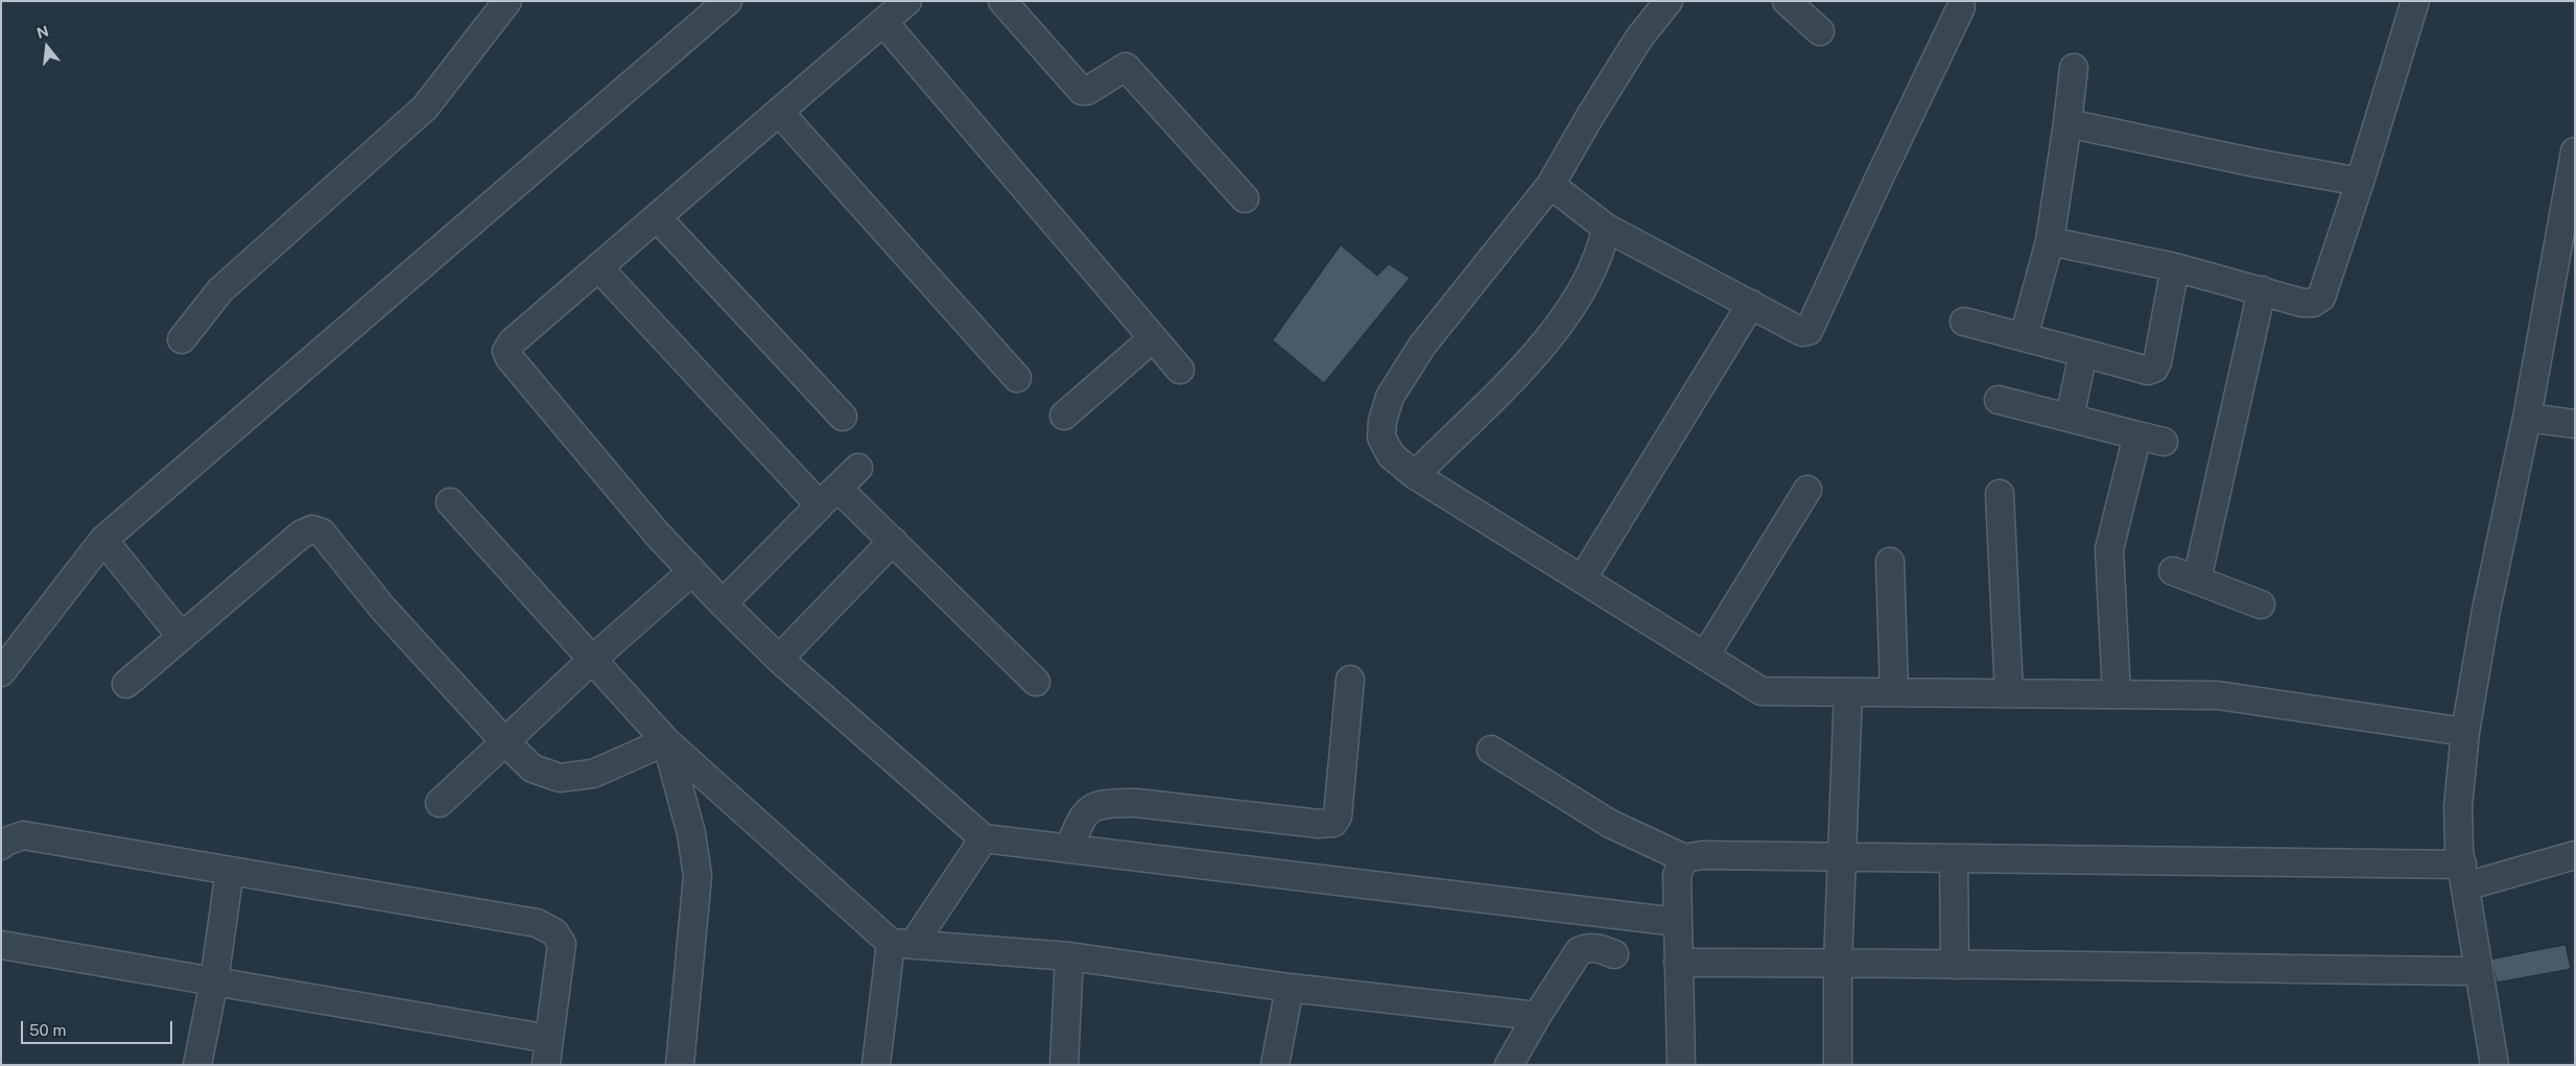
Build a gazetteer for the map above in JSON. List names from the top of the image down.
{
  "scale_bar": "50 m",
  "north": "top"
}
